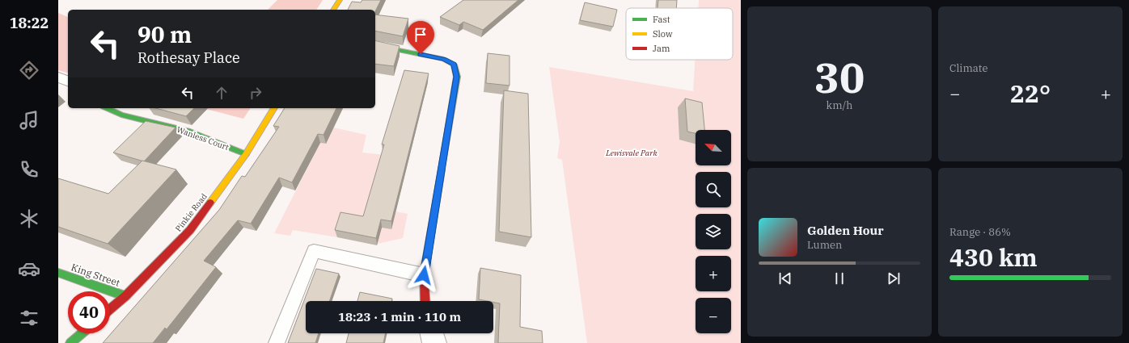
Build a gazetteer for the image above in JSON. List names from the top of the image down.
{
  "streets": {
    "street": ["Wanless Court", "Pinkie Road", "King Street"]
  },
  "crossings": [
    ["Wanless Court", "Pinkie Road"],
    ["Pinkie Road", "King Street"]
  ],
  "parks": ["Lewisvale Park"],
  "legend": ["Fast", "Slow", "Jam"],
  "north": "top left",
  "page": {
    "tabs": "18:22",
    "tile": [
      ["30", "km/h"],
      "Climate",
      ["Range · 86%", "430 km"]
    ],
    "turn": ["90 m", "Rothesay Place"],
    "heat": ["−", "22°", "+"],
    "map_buttons": ["+", "−"],
    "song": ["Golden Hour", "Lumen"],
    "limit": "40",
    "trip": "18:23 · 1 min · 110 m"
  }
}
